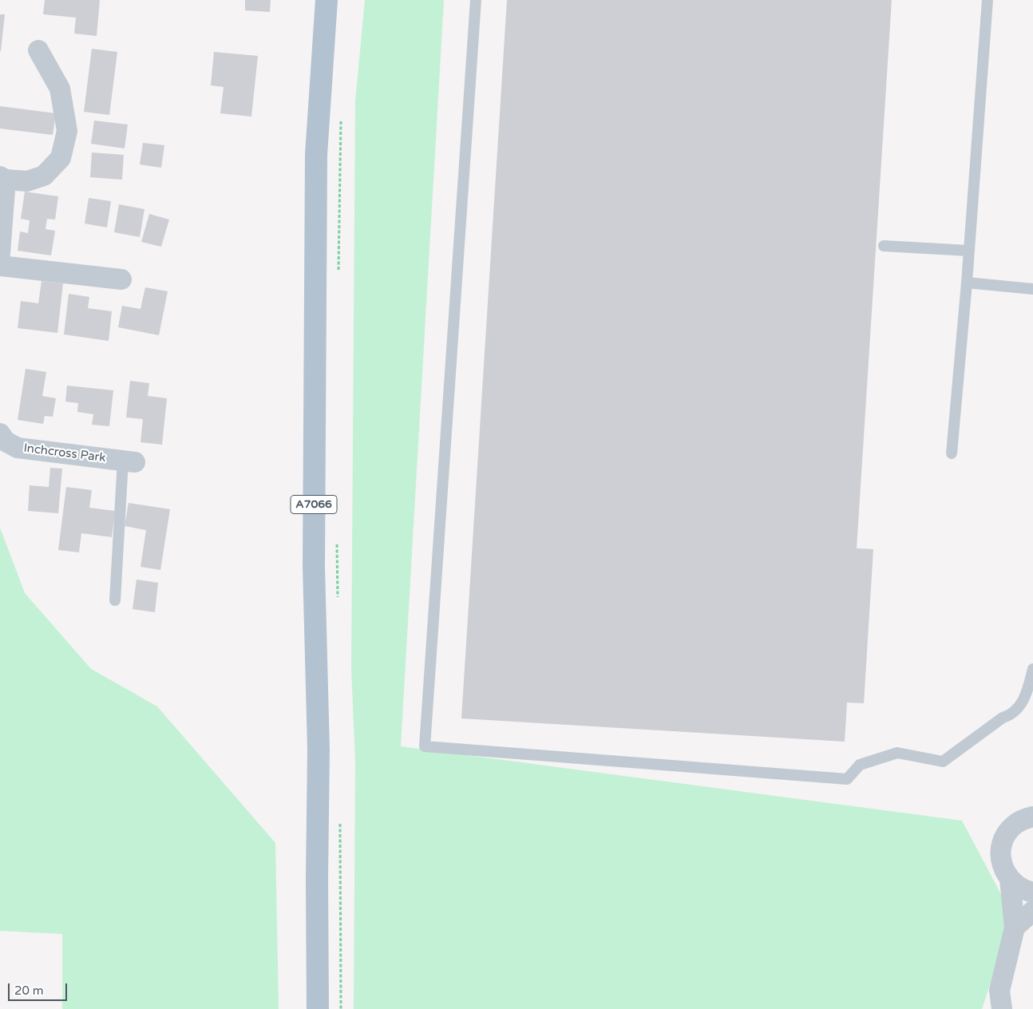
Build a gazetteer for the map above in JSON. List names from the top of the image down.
{
  "streets": {
    "main road": ["A7066"],
    "street": ["Inchcross Park"]
  },
  "scale_bar": "20 m"
}
